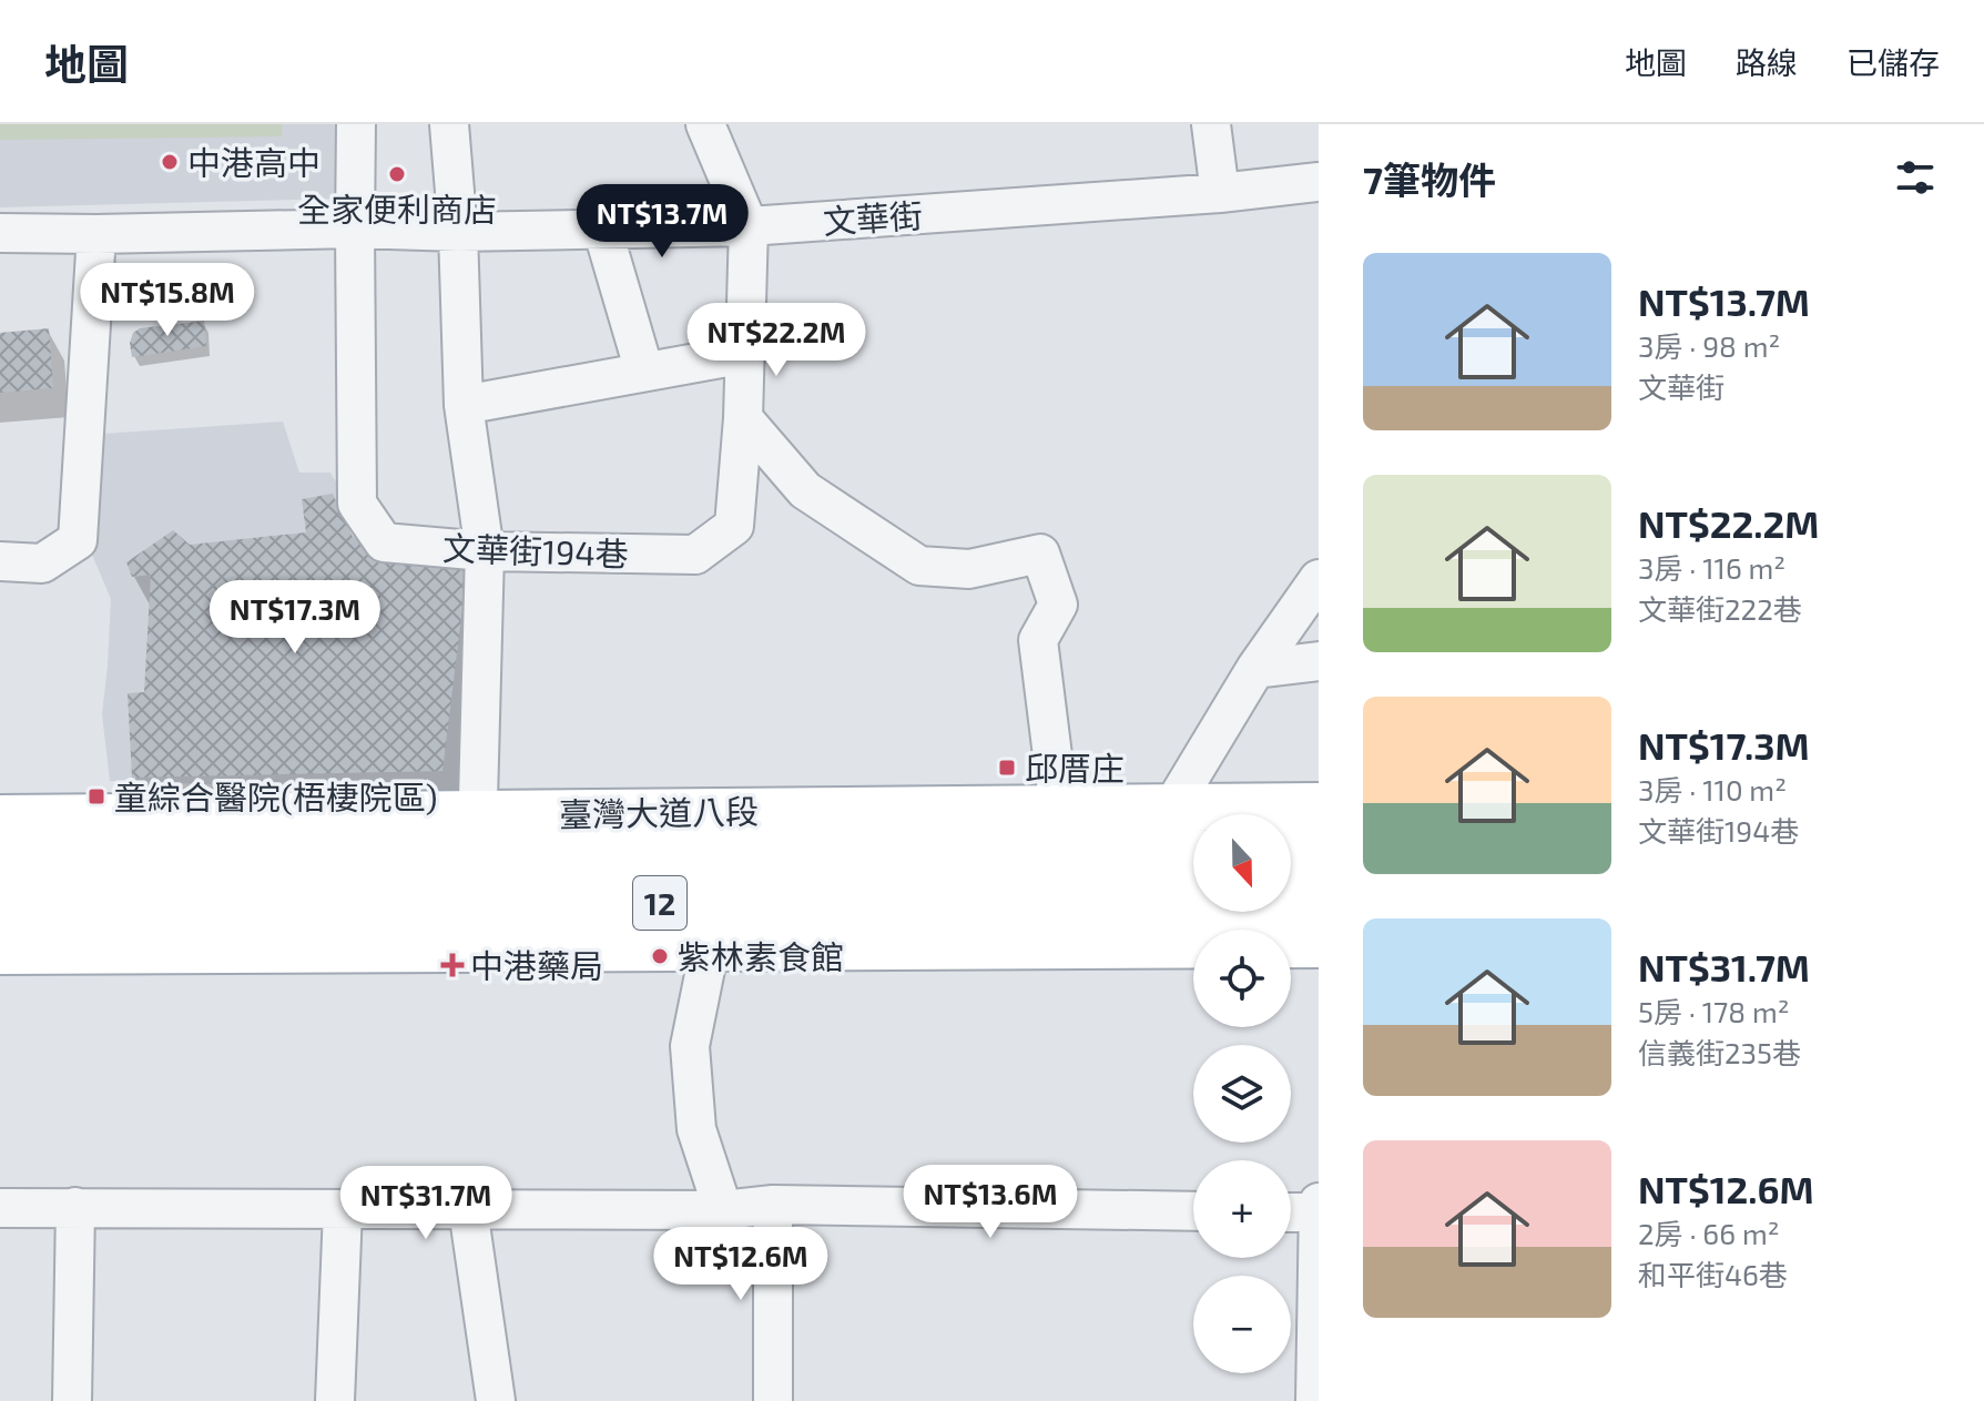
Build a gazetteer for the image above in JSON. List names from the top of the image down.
{
  "streets": {
    "main road": ["臺灣大道八段", "12"],
    "street": ["文華街", "文華街194巷"]
  },
  "crossings": [
    ["文華街", "文華街194巷"]
  ],
  "places": {
    "other": ["中港高中", "全家便利商店", "紫林素食館"],
    "transit": ["邱厝庄", "童綜合醫院(梧棲院區)"],
    "health": ["中港藥局"]
  },
  "north": "bottom",
  "page": {
    "header": "地圖",
    "nav": ["地圖", "路線", "已儲存"],
    "heading": "7筆物件",
    "price": [
      "NT$13.7M",
      "NT$15.8M",
      "NT$22.2M",
      "NT$17.3M",
      "NT$13.6M",
      "NT$31.7M",
      "NT$12.6M"
    ],
    "list": [
      {
        "name": "NT$13.7M",
        "note": "3房 · 98 m² · 文華街"
      },
      {
        "name": "NT$22.2M",
        "note": "3房 · 116 m² · 文華街222巷"
      },
      {
        "name": "NT$17.3M",
        "note": "3房 · 110 m² · 文華街194巷"
      },
      {
        "name": "NT$31.7M",
        "note": "5房 · 178 m² · 信義街235巷"
      },
      {
        "name": "NT$12.6M",
        "note": "2房 · 66 m² · 和平街46巷"
      }
    ],
    "map_buttons": ["+", "−"]
  }
}
